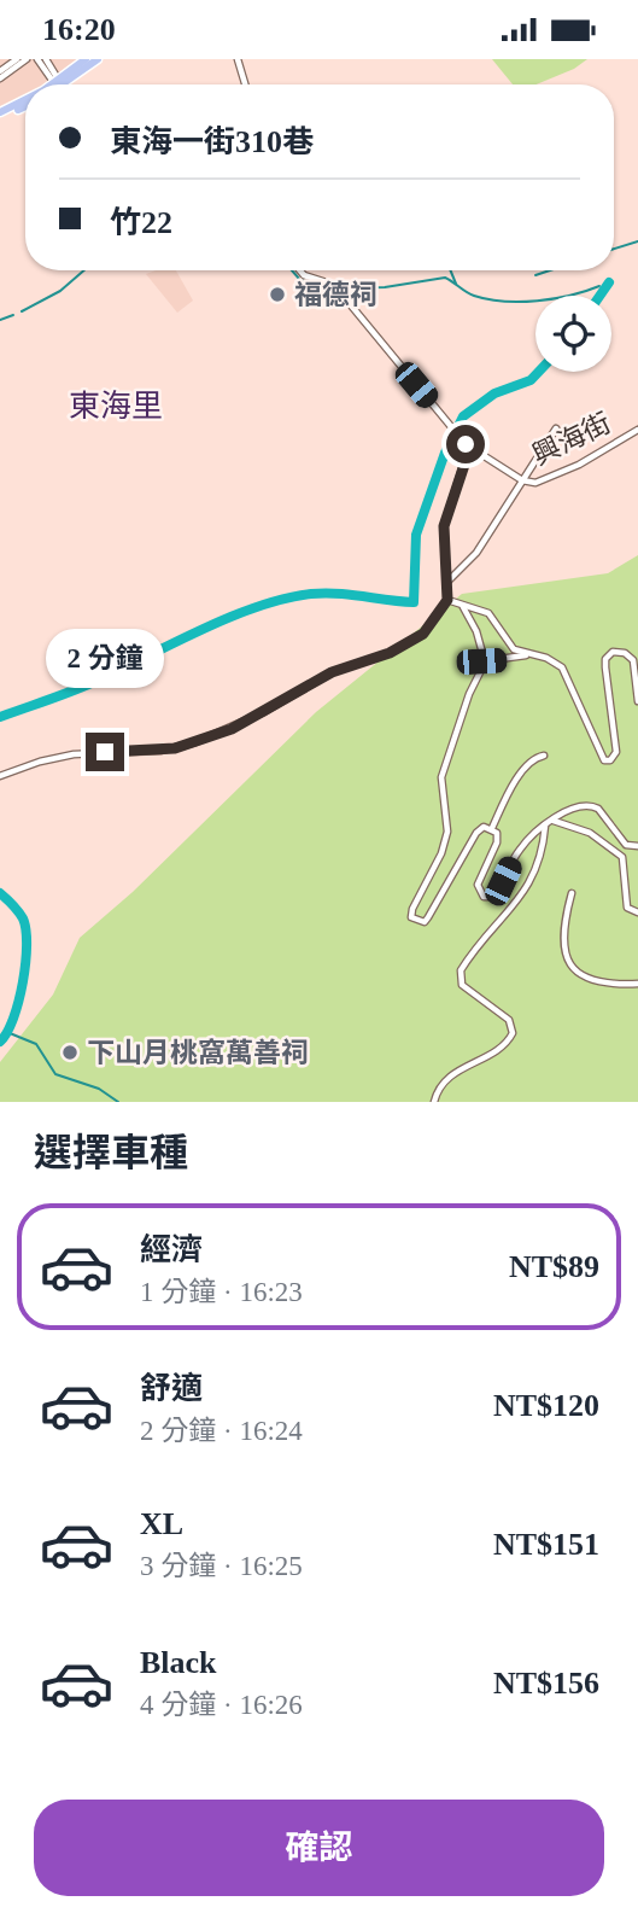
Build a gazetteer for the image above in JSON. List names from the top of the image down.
{
  "streets": {
    "street": ["興海街"]
  },
  "districts": ["東海里"],
  "places": ["福德祠", "下山月桃窩萬善祠"],
  "page": {
    "status": "16:20",
    "banner": ["東海一街310巷", "竹22"],
    "bubble": "2 分鐘",
    "heading": "選擇車種",
    "list": [
      {
        "name": "經濟",
        "note": "1 分鐘 · 16:23",
        "value": "NT$89"
      },
      {
        "name": "舒適",
        "note": "2 分鐘 · 16:24",
        "value": "NT$120"
      },
      {
        "name": "XL",
        "note": "3 分鐘 · 16:25",
        "value": "NT$151"
      },
      {
        "name": "Black",
        "note": "4 分鐘 · 16:26",
        "value": "NT$156"
      }
    ],
    "buttons": "確認"
  }
}
